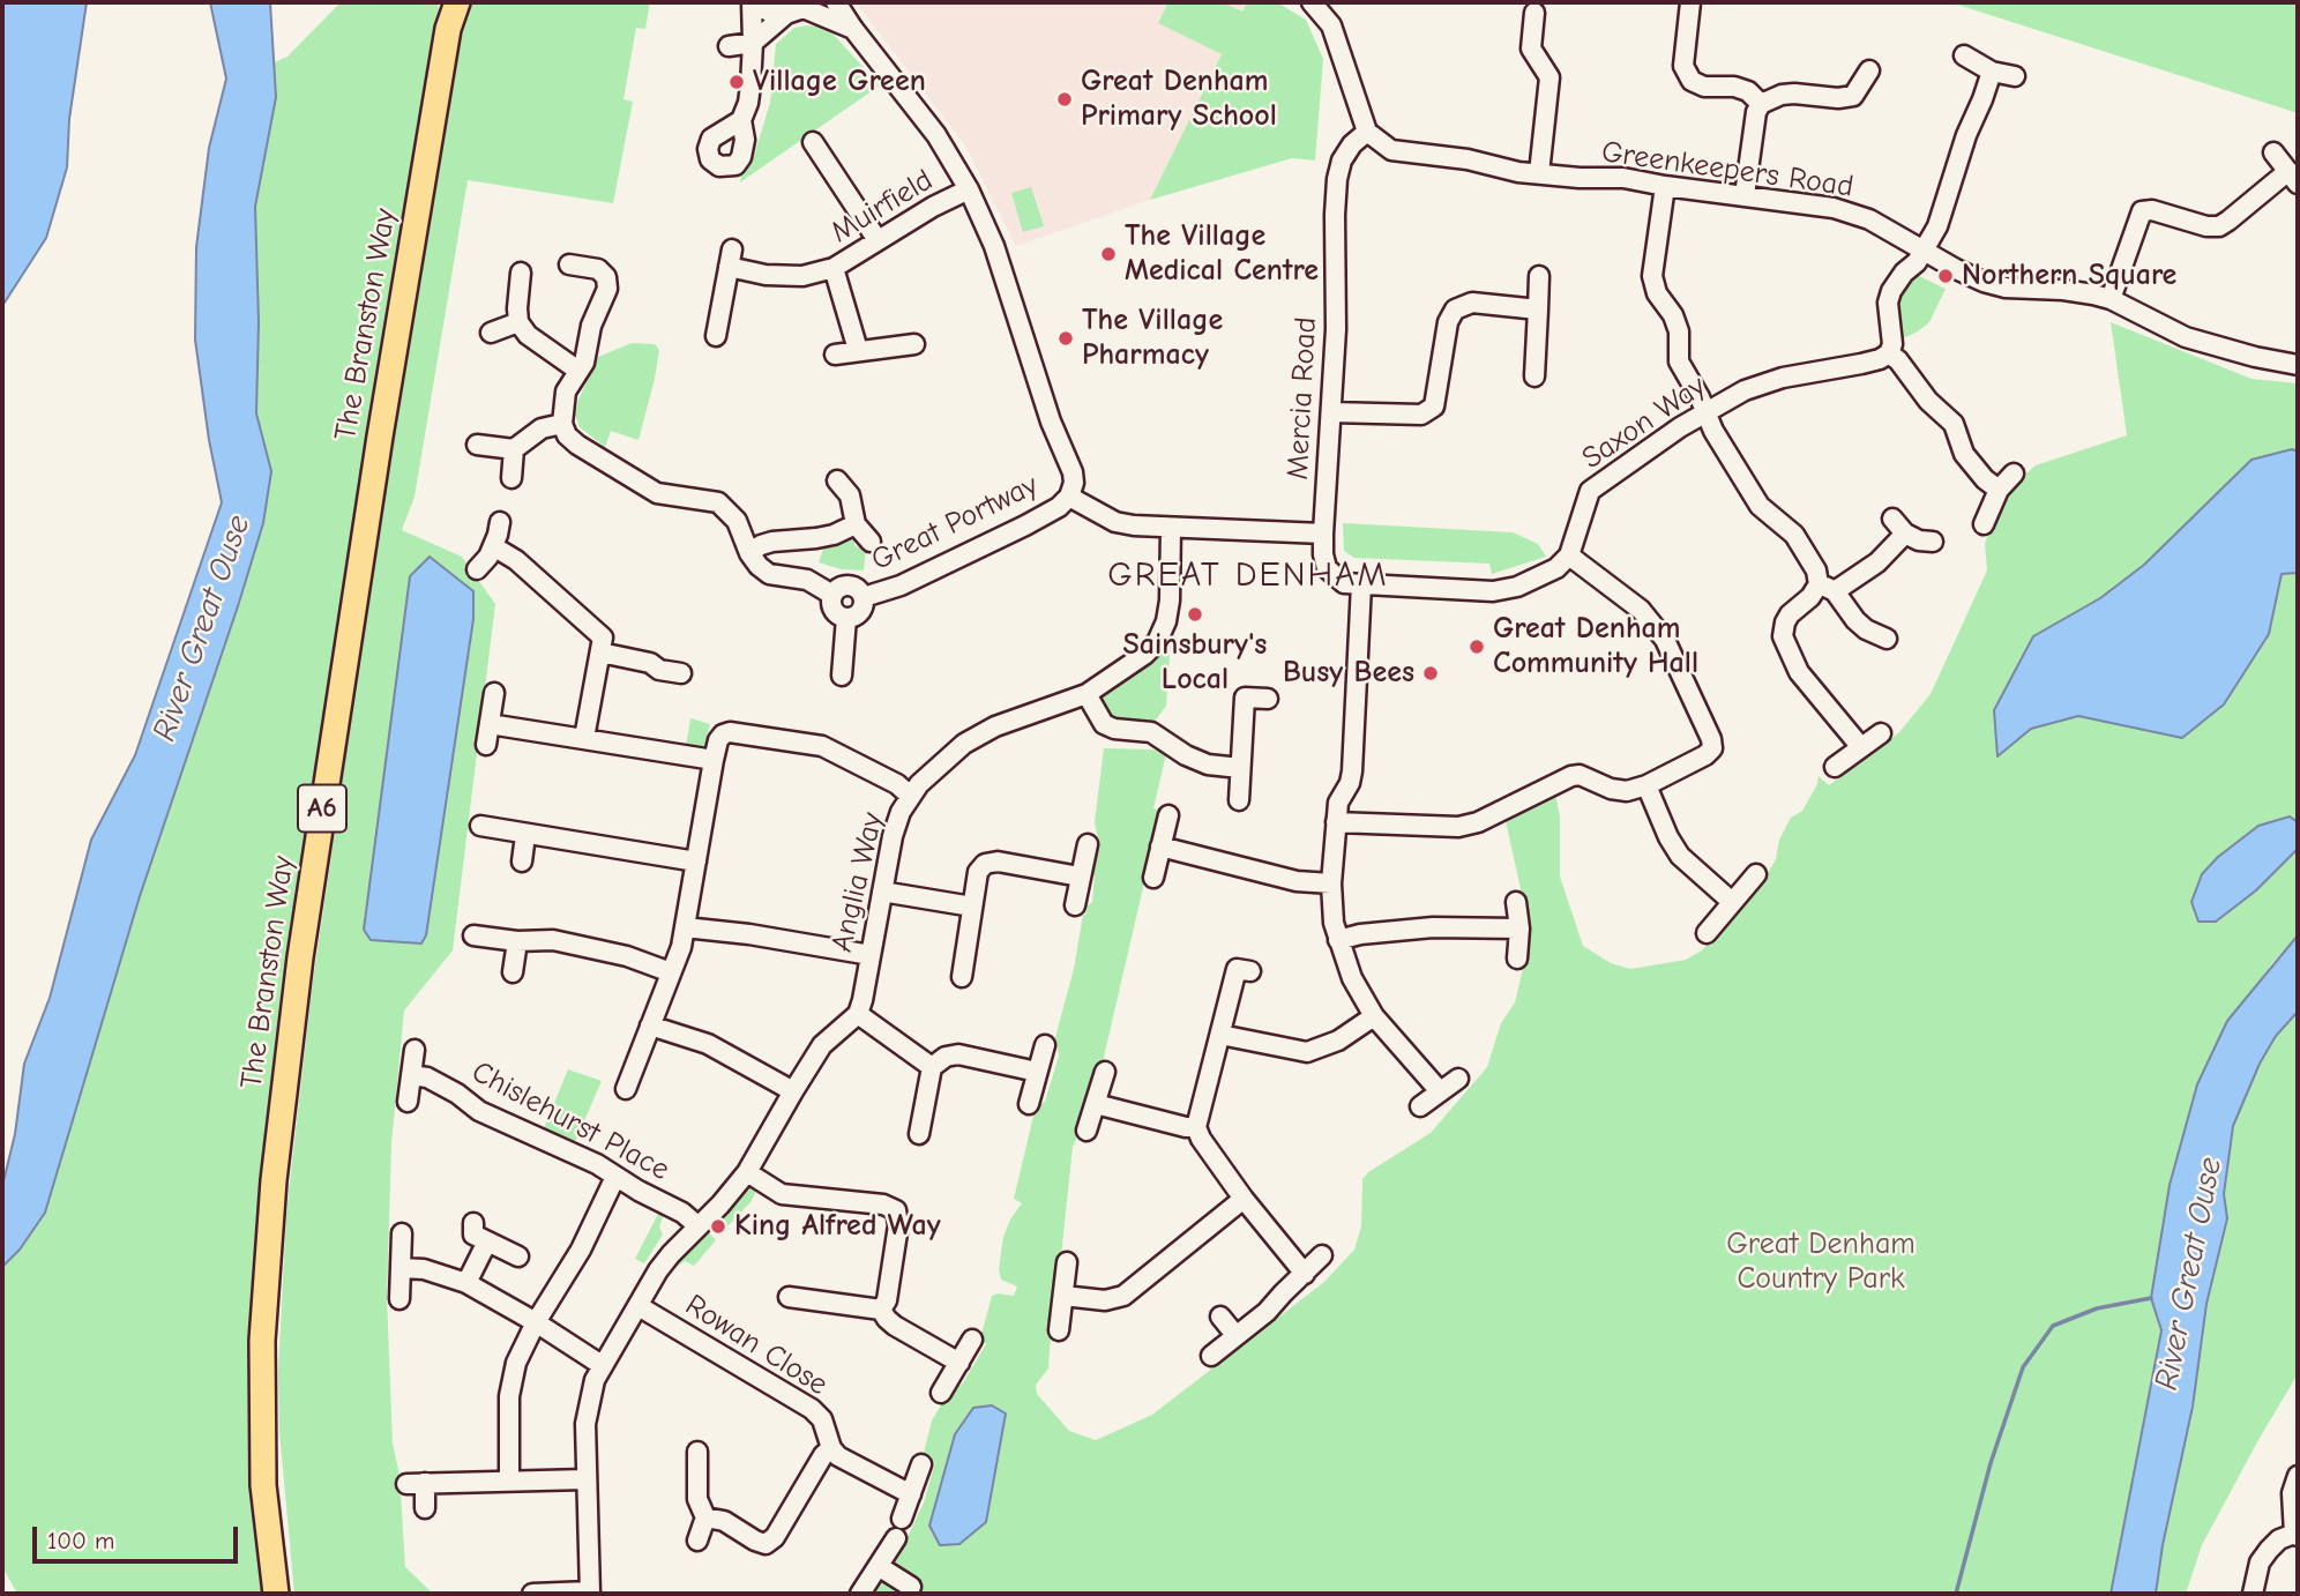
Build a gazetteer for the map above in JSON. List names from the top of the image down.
{
  "streets": {
    "highway": ["The Branston Way", "A6"],
    "street": [
      "Greenkeepers Road",
      "Muirfield",
      "Mercia Road",
      "Saxon Way",
      "Great Portway",
      "Anglia Way",
      "Chislehurst Place",
      "Rowan Close"
    ]
  },
  "crossings": [
    ["Greenkeepers Road", "Mercia Road"]
  ],
  "districts": ["GREAT DENHAM"],
  "water": ["River Great Ouse"],
  "parks": ["Great Denham Country Park"],
  "places": [
    "Village Green",
    "Great Denham Primary School",
    "The Village Medical Centre",
    "Northern Square",
    "The Village Pharmacy",
    "Sainsbury's Local",
    "Great Denham Community Hall",
    "Busy Bees",
    "King Alfred Way"
  ],
  "scale_bar": "100 m"
}
